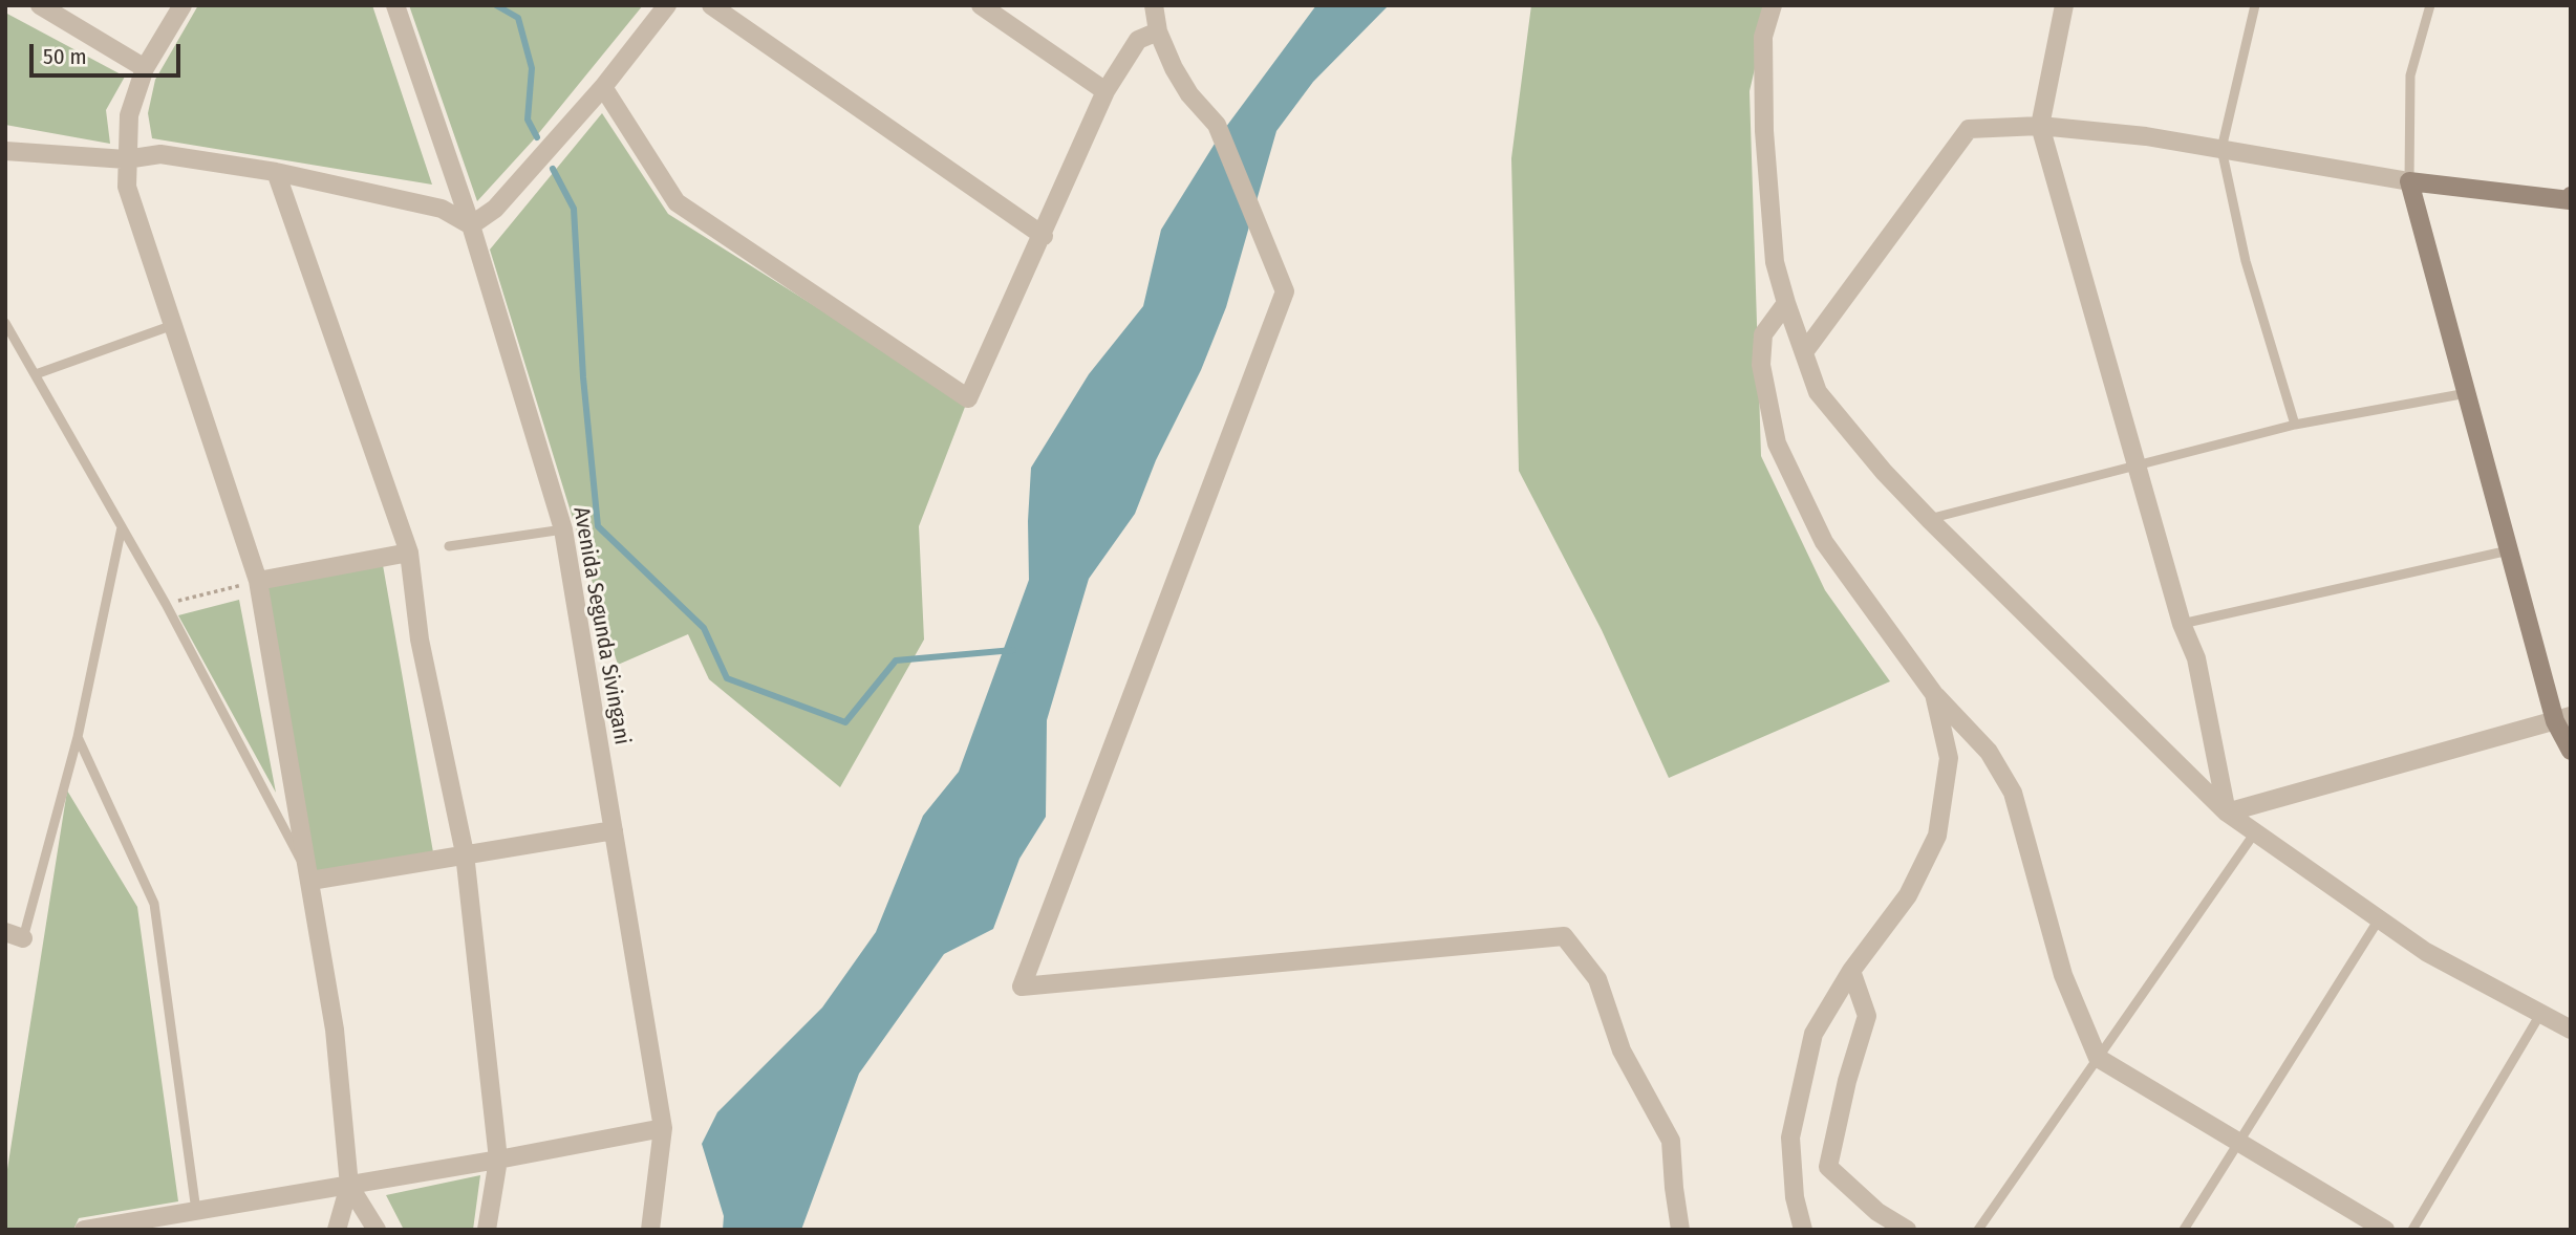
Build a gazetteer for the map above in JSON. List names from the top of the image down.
{
  "streets": {
    "street": ["Avenida Segunda Sivingani"]
  },
  "scale_bar": "50 m"
}
